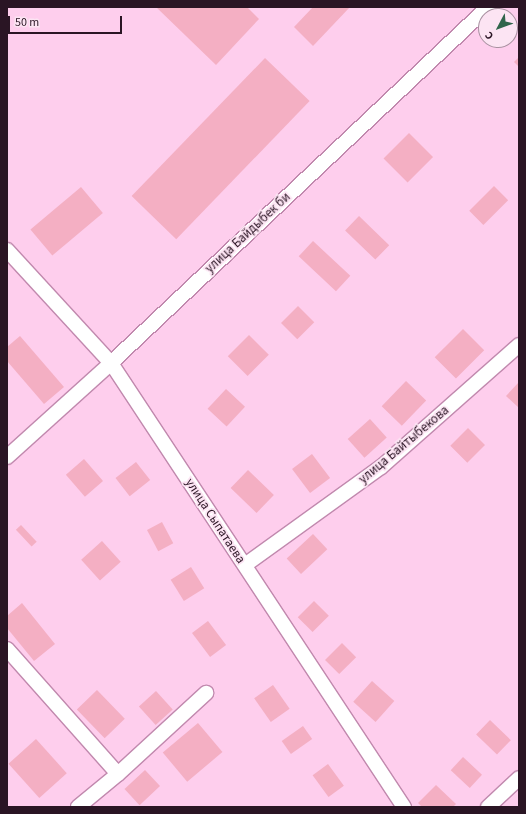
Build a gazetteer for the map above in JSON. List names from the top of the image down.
{
  "streets": {
    "street": ["улица Байдыбек би", "улица Байтыбекова", "улица Сыпатаева"]
  },
  "crossings": [
    ["улица Байдыбек би", "улица Сыпатаева"],
    ["улица Байтыбекова", "улица Сыпатаева"]
  ],
  "scale_bar": "50 m",
  "north": "bottom left"
}
